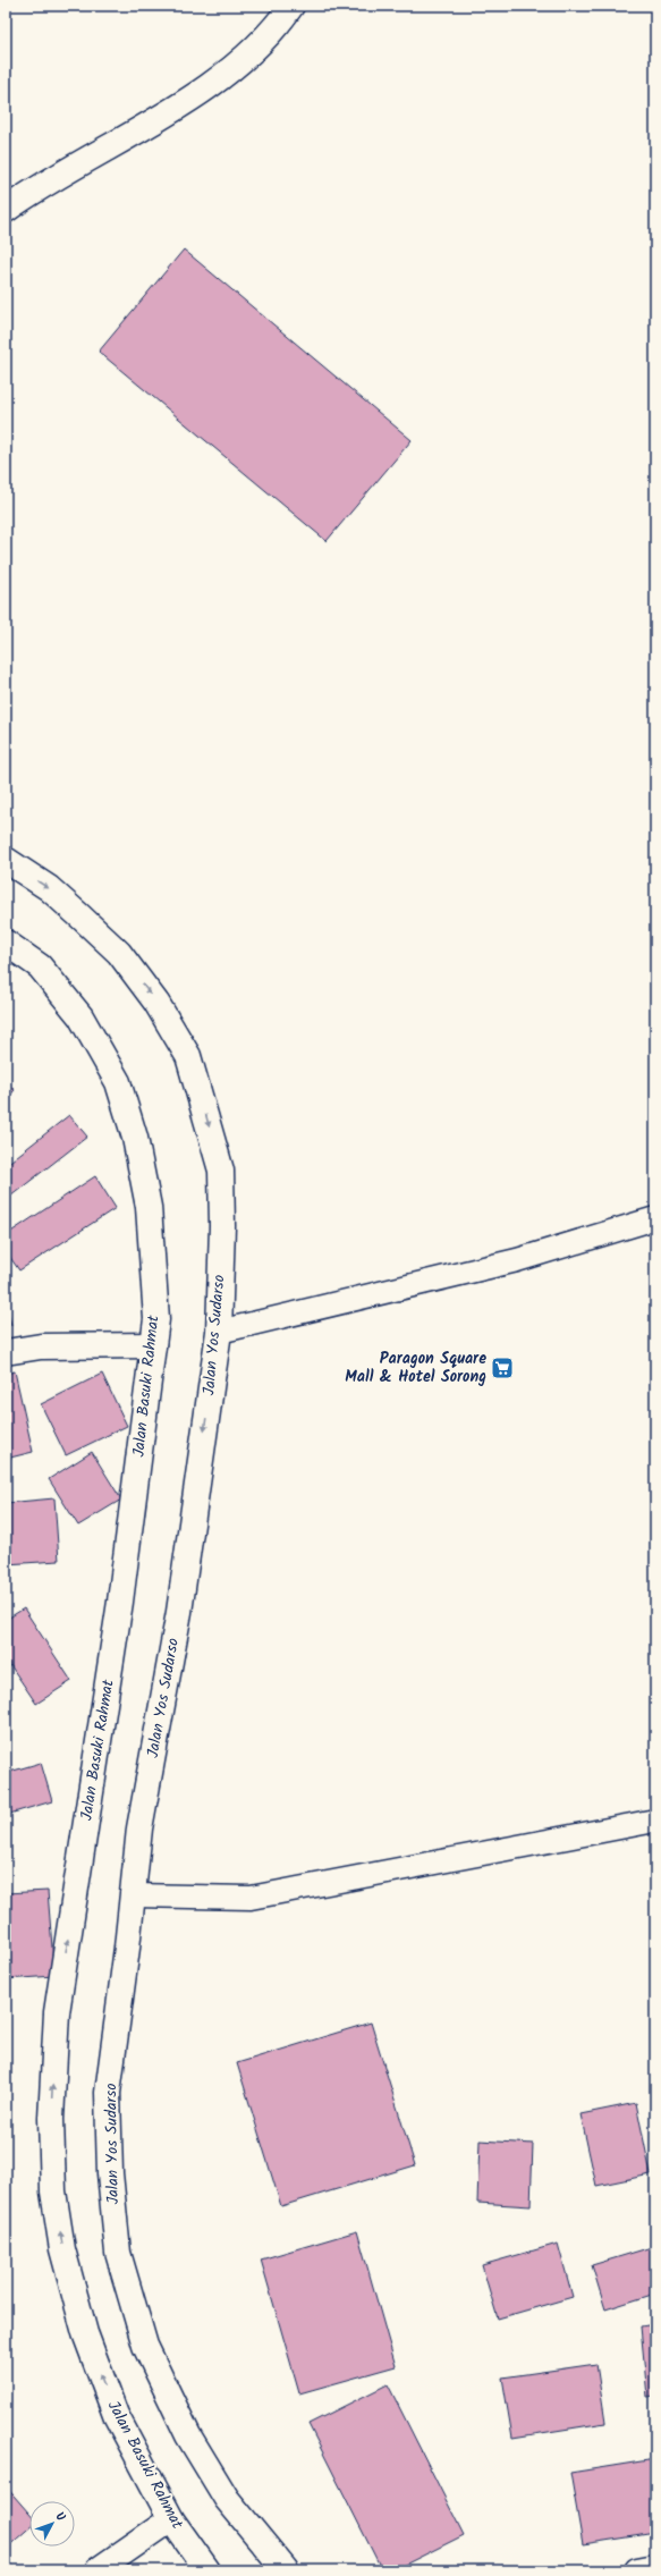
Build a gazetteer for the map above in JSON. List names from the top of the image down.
{
  "streets": {
    "main road": ["Jalan Yos Sudarso", "Jalan Basuki Rahmat"]
  },
  "one_way": ["Jalan Yos Sudarso", "Jalan Basuki Rahmat"],
  "places": {
    "supermarket": ["Paragon Square Mall & Hotel Sorong"]
  },
  "north": "top right"
}
